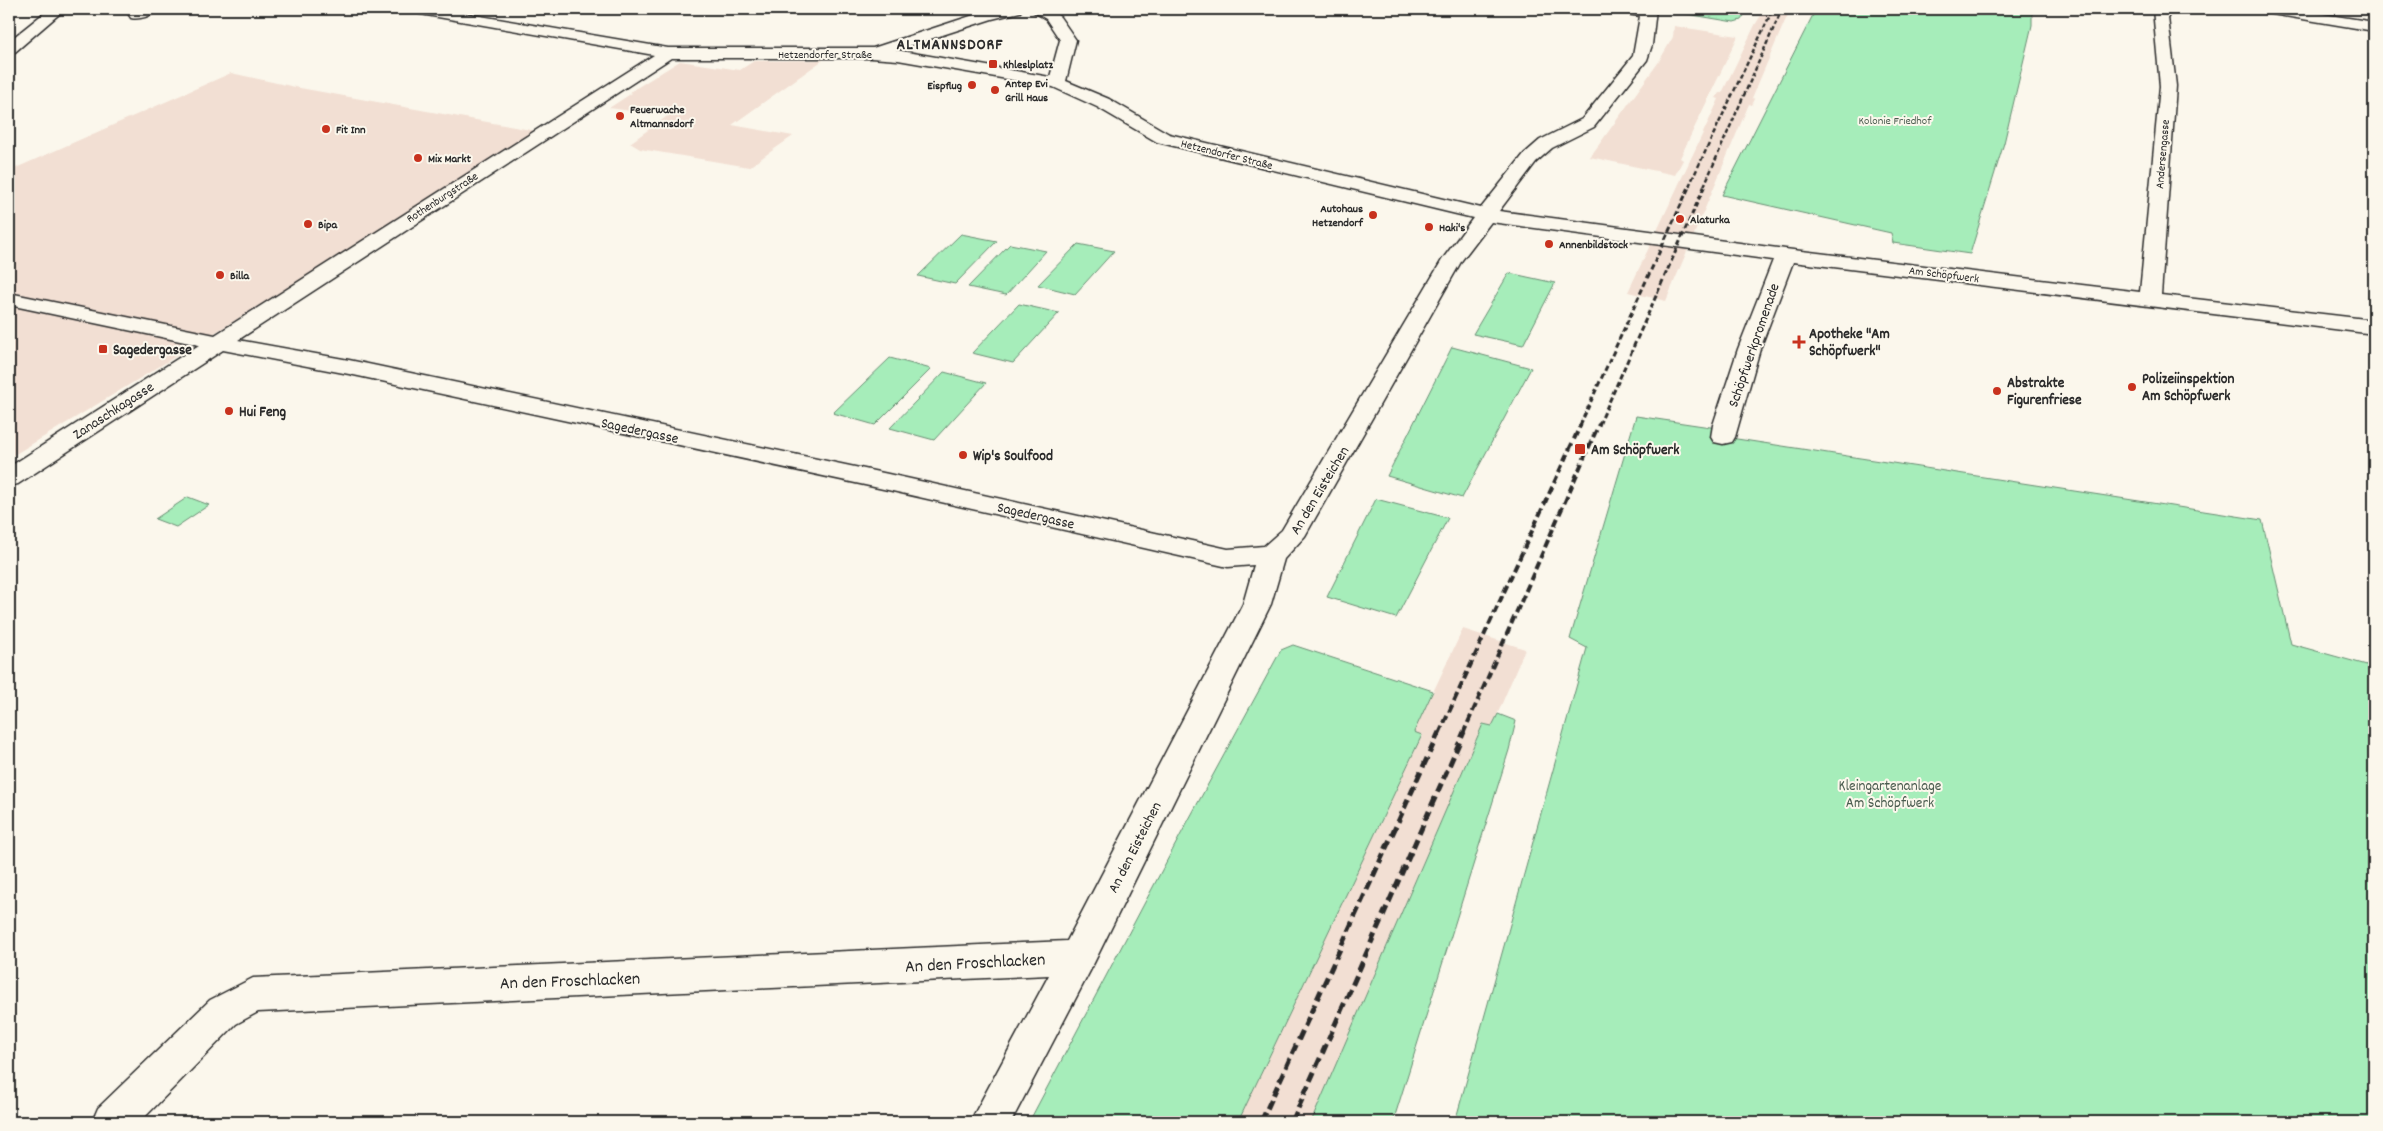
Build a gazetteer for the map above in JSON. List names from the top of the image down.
{
  "streets": {
    "street": [
      "Hetzendorfer Straße",
      "Andersengasse",
      "Rothenburgstraße",
      "Am Schöpfwerk",
      "Schöpfwerkpromenade",
      "Zanaschkagasse",
      "Sagedergasse",
      "An den Eisteichen",
      "An den Froschlacken"
    ]
  },
  "crossings": [
    ["Hetzendorfer Straße", "Rothenburgstraße"],
    ["Hetzendorfer Straße", "Am Schöpfwerk"],
    ["Hetzendorfer Straße", "An den Eisteichen"],
    ["Andersengasse", "Am Schöpfwerk"],
    ["Rothenburgstraße", "Zanaschkagasse"],
    ["Rothenburgstraße", "Sagedergasse"],
    ["Am Schöpfwerk", "Schöpfwerkpromenade"],
    ["Am Schöpfwerk", "An den Eisteichen"],
    ["Zanaschkagasse", "Sagedergasse"],
    ["Sagedergasse", "An den Eisteichen"],
    ["An den Eisteichen", "An den Froschlacken"]
  ],
  "districts": ["ALTMANNSDORF"],
  "parks": ["Kolonie Friedhof", "Kleingartenanlage Am Schöpfwerk"],
  "places": {
    "transit": ["Khleslplatz", "Sagedergasse", "Am Schöpfwerk"],
    "other": [
      "Eispflug",
      "Antep Evi Grill Haus",
      "Feuerwache Altmannsdorf",
      "Fit Inn",
      "Mix Markt",
      "Autohaus Hetzendorf",
      "Alaturka",
      "Bipa",
      "Haki's",
      "Annenbildstock",
      "Billa",
      "Polizeiinspektion Am Schöpfwerk",
      "Abstrakte Figurenfriese",
      "Hui Feng",
      "Wip's Soulfood"
    ],
    "health": ["Apotheke \"Am Schöpfwerk\""]
  }
}
